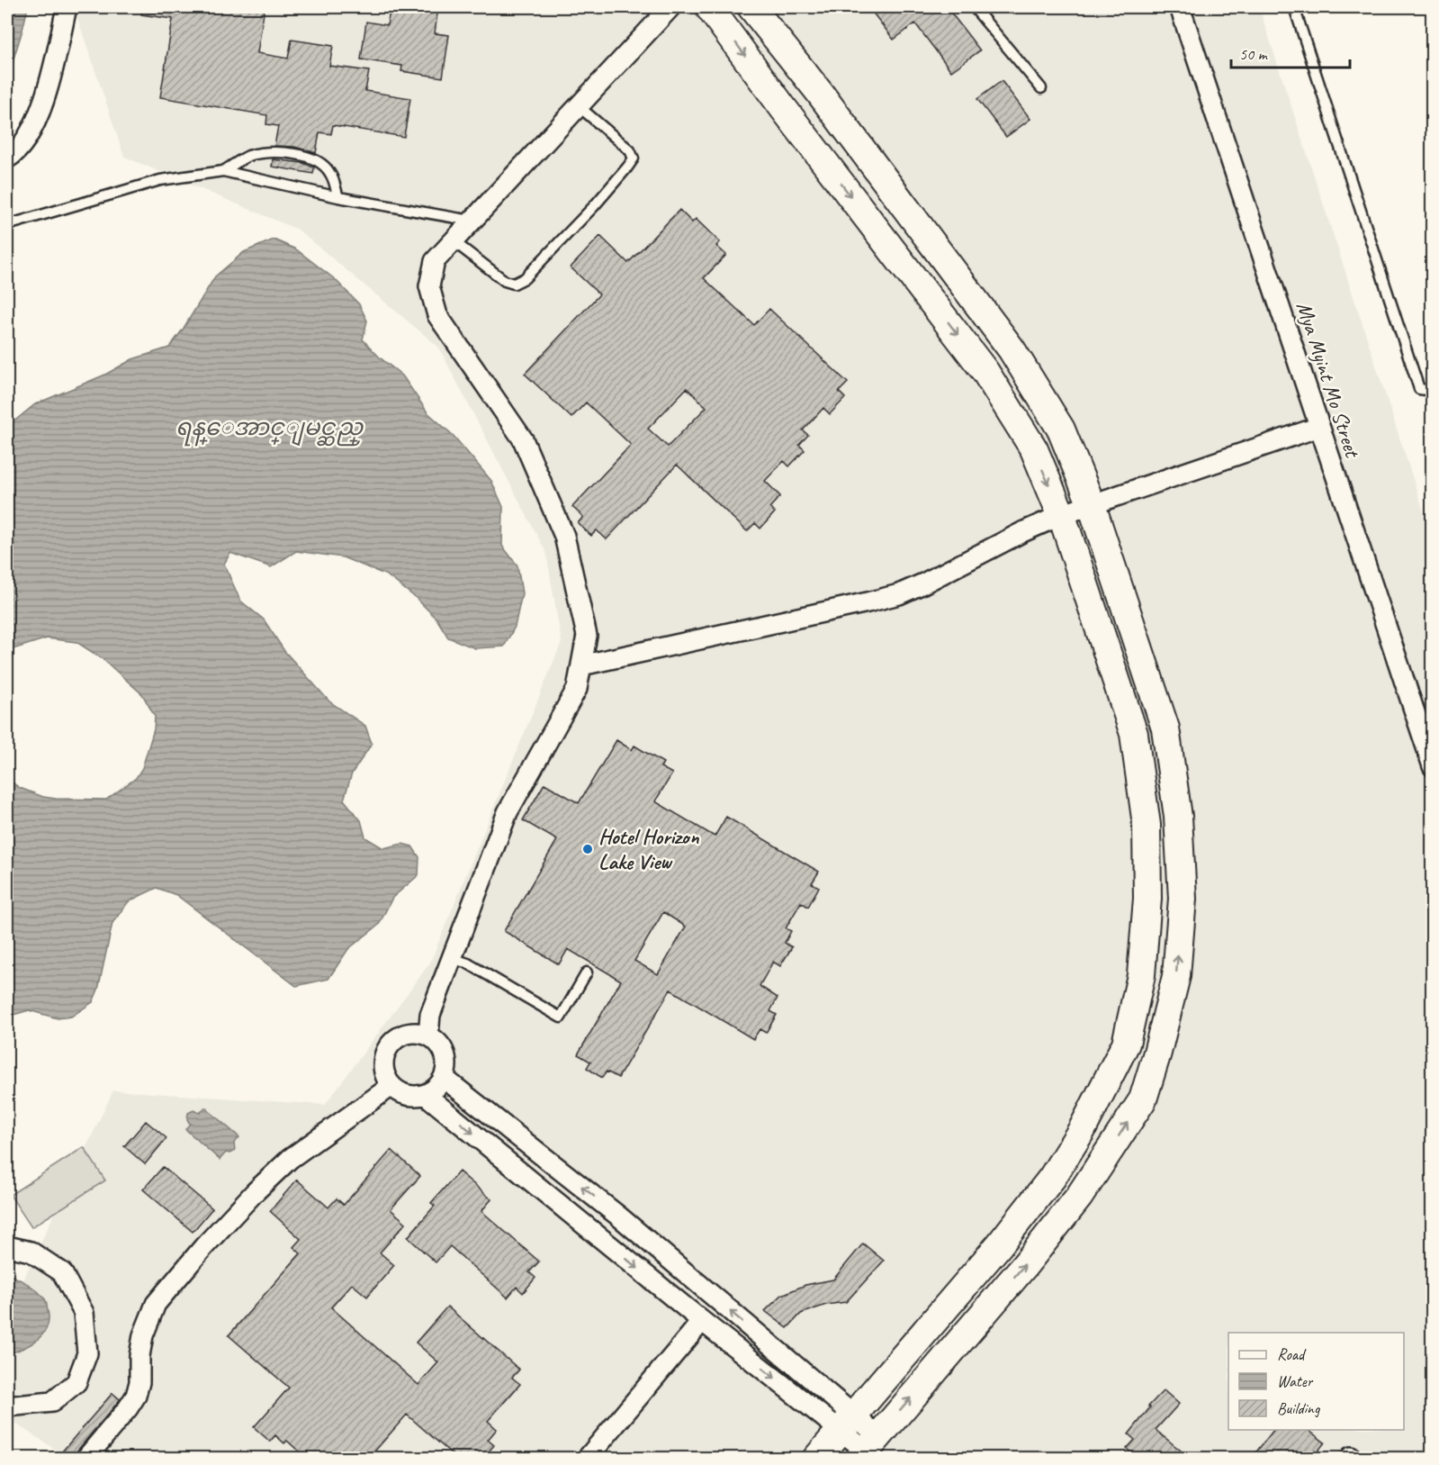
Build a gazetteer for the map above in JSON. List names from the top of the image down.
{
  "streets": {
    "street": ["Mya Myint Mo Street"]
  },
  "water": ["ရန္ေအာင္ျမင္ဆည္"],
  "places": ["Hotel Horizon Lake View"],
  "legend": ["Road", "Water", "Building"],
  "scale_bar": "50 m"
}
